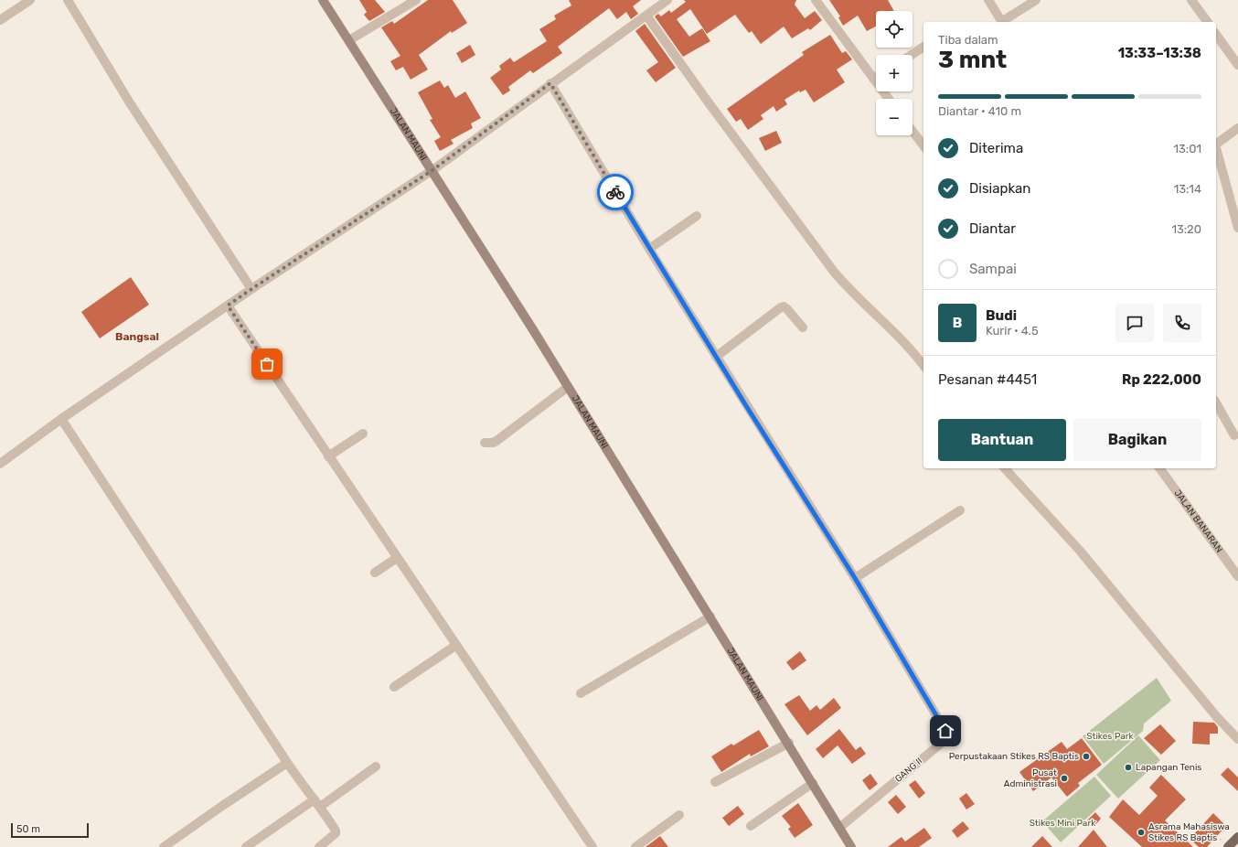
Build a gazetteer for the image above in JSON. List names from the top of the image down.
{
  "streets": {
    "main road": ["JALAN MAUNI"],
    "street": ["JALAN BANARAN", "GANG II"]
  },
  "crossings": [
    ["JALAN MAUNI", "GANG II"]
  ],
  "districts": ["Bangsal"],
  "parks": ["Stikes Park", "Stikes Mini Park"],
  "places": [
    "Perpustakaan Stikes RS Baptis",
    "Lapangan Tenis",
    "Pusat Administrasi",
    "Asrama Mahasiswa Stikes RS Baptis"
  ],
  "scale_bar": "50 m",
  "page": {
    "map_buttons": ["+", "−"],
    "heading": ["3 mnt", "Tiba dalam", "13:33–13:38"],
    "panel": [
      "Budi",
      "Kurir · 4.5",
      "Pesanan #4451",
      "Rp 222,000"
    ],
    "bar": "Diantar · 410 m",
    "list": [
      ["Diterima", "13:01"],
      ["Disiapkan", "13:14"],
      ["Diantar", "13:20"],
      "Sampai"
    ],
    "round": "B",
    "buttons": ["Bantuan", "Bagikan"],
    "scale": "50 m"
  }
}
